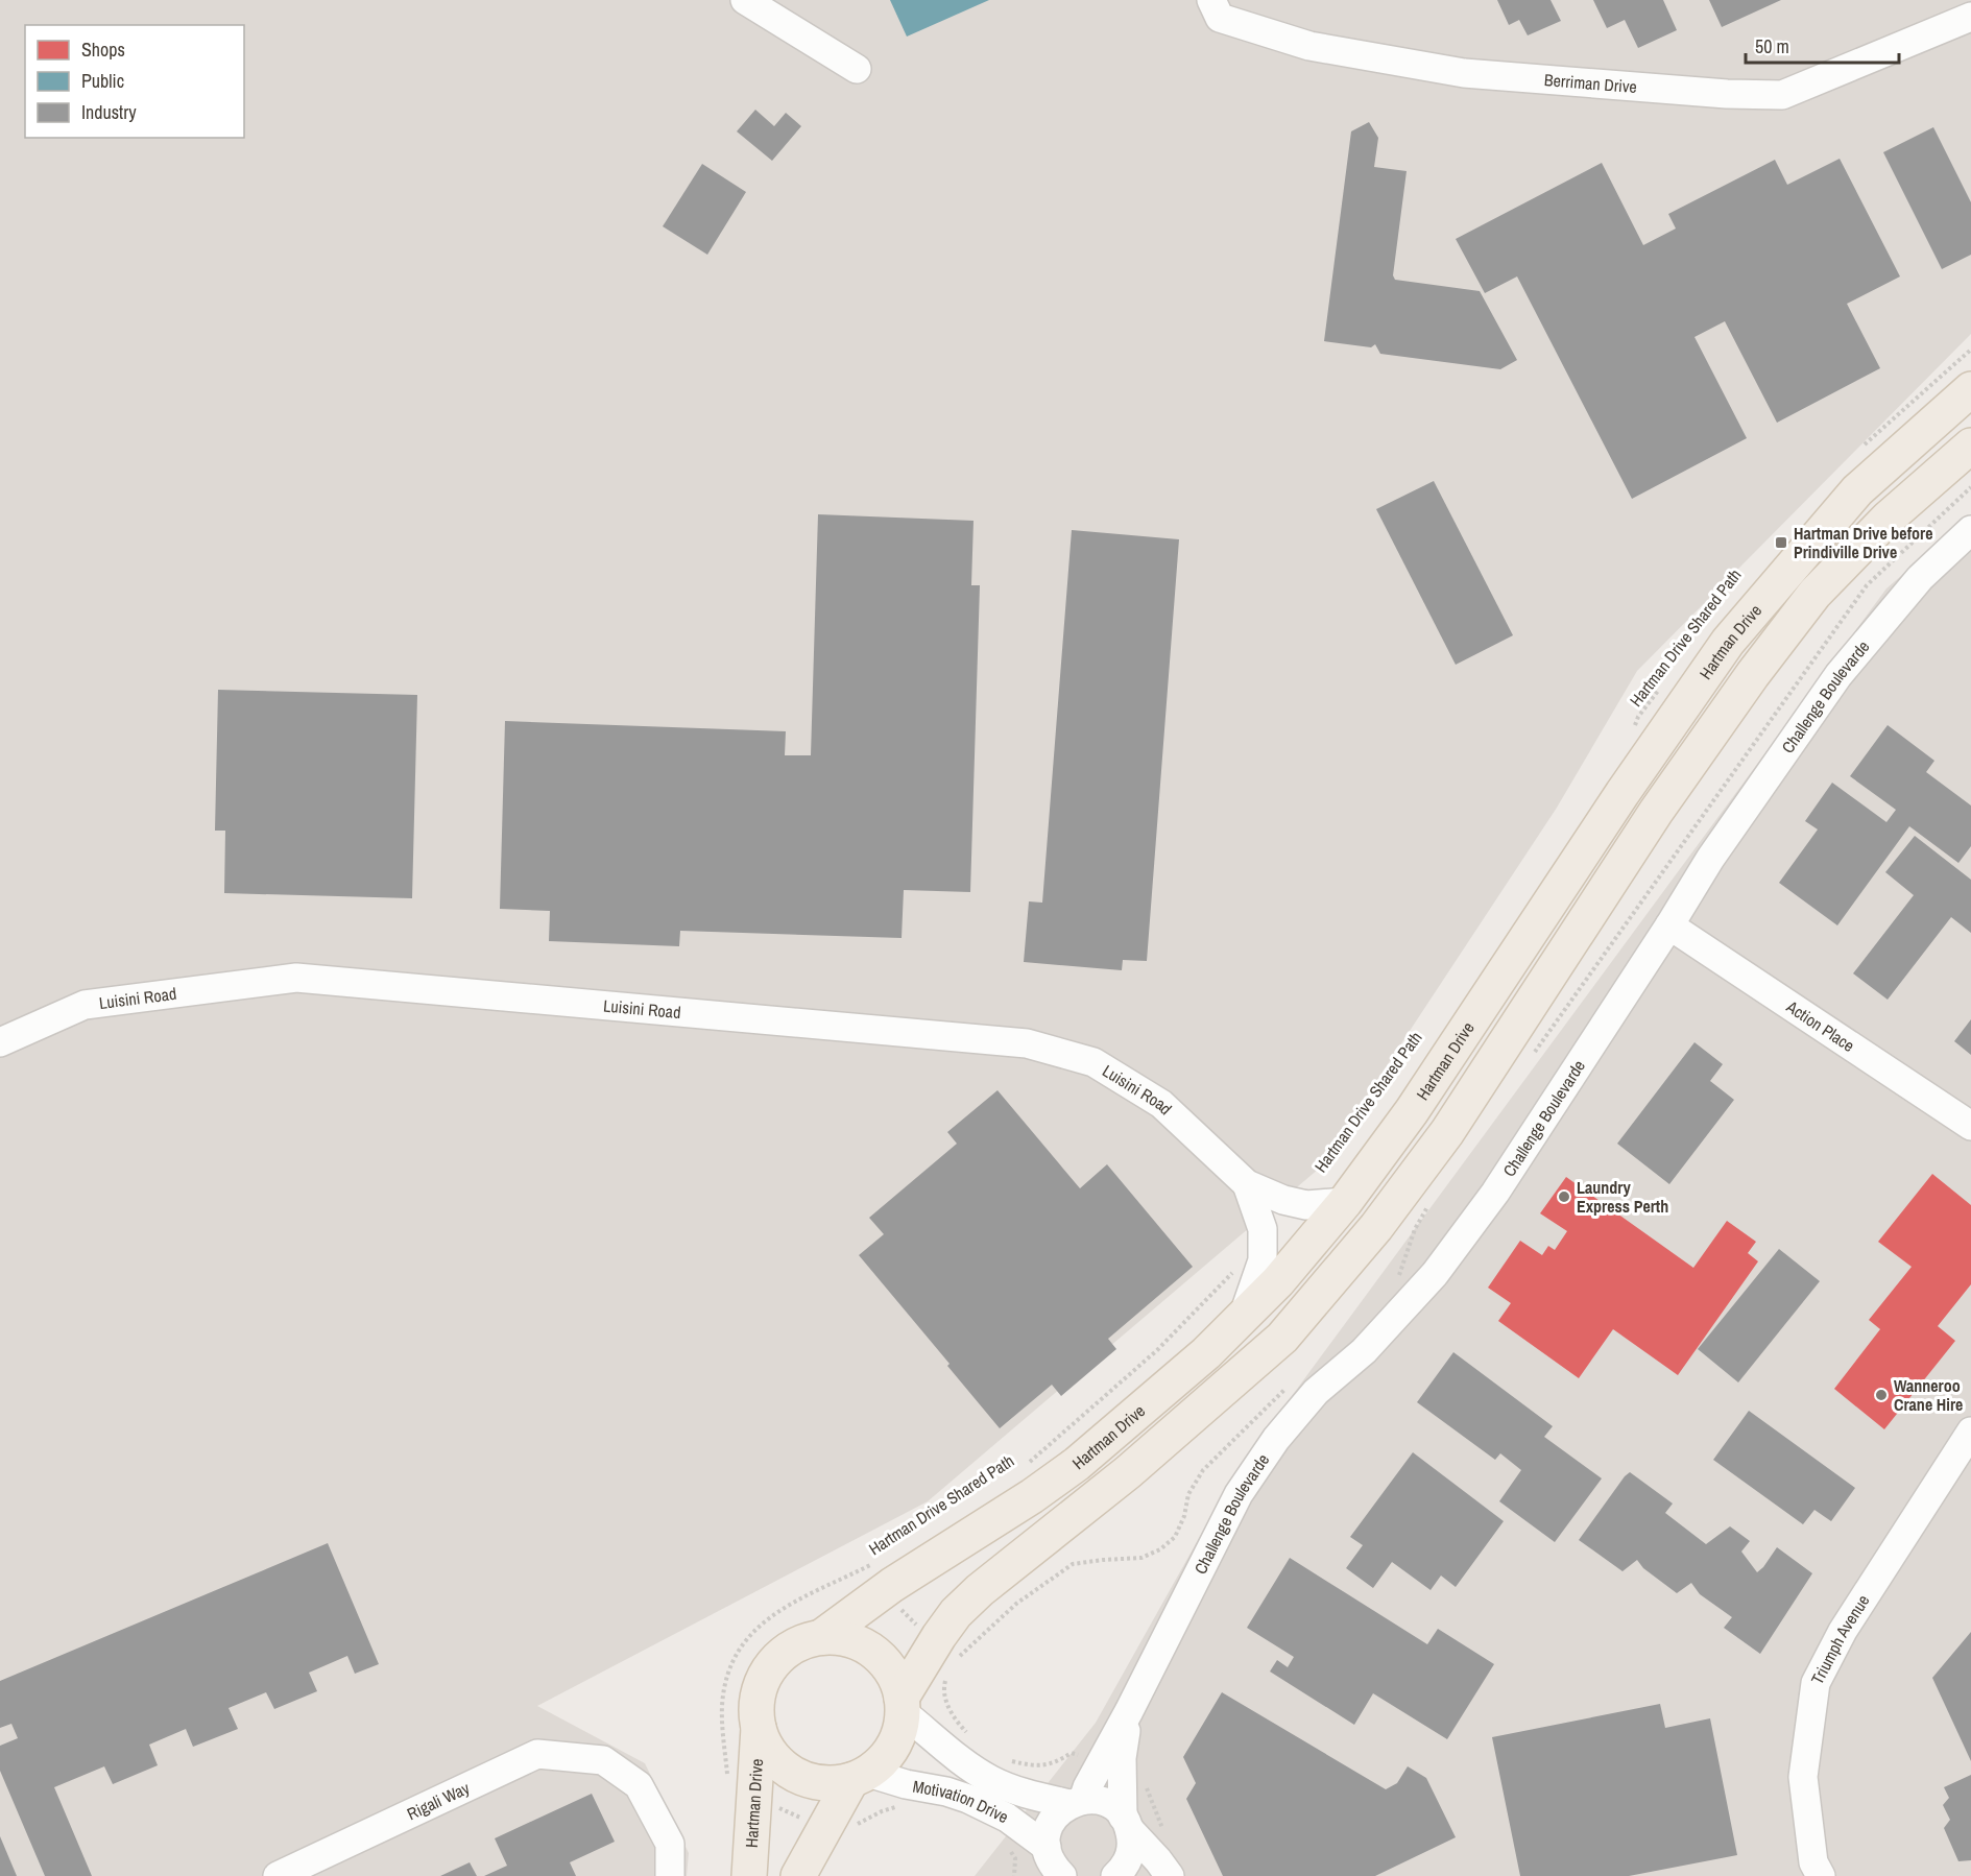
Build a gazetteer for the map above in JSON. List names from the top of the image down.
{
  "streets": {
    "main road": ["Hartman Drive"],
    "street": [
      "Berriman Drive",
      "Challenge Boulevarde",
      "Luisini Road",
      "Action Place",
      "Triumph Avenue",
      "Rigali Way",
      "Motivation Drive"
    ],
    "path": ["Hartman Drive Shared Path"]
  },
  "crossings": [
    ["Hartman Drive Shared Path", "Hartman Drive"],
    ["Hartman Drive", "Luisini Road"],
    ["Hartman Drive", "Motivation Drive"],
    ["Challenge Boulevarde", "Action Place"],
    ["Challenge Boulevarde", "Motivation Drive"]
  ],
  "places": {
    "transit": ["Hartman Drive before Prindiville Drive"],
    "other": ["Laundry Express Perth", "Wanneroo Crane Hire"]
  },
  "legend": ["Shops", "Public", "Industry"],
  "scale_bar": "50 m"
}
